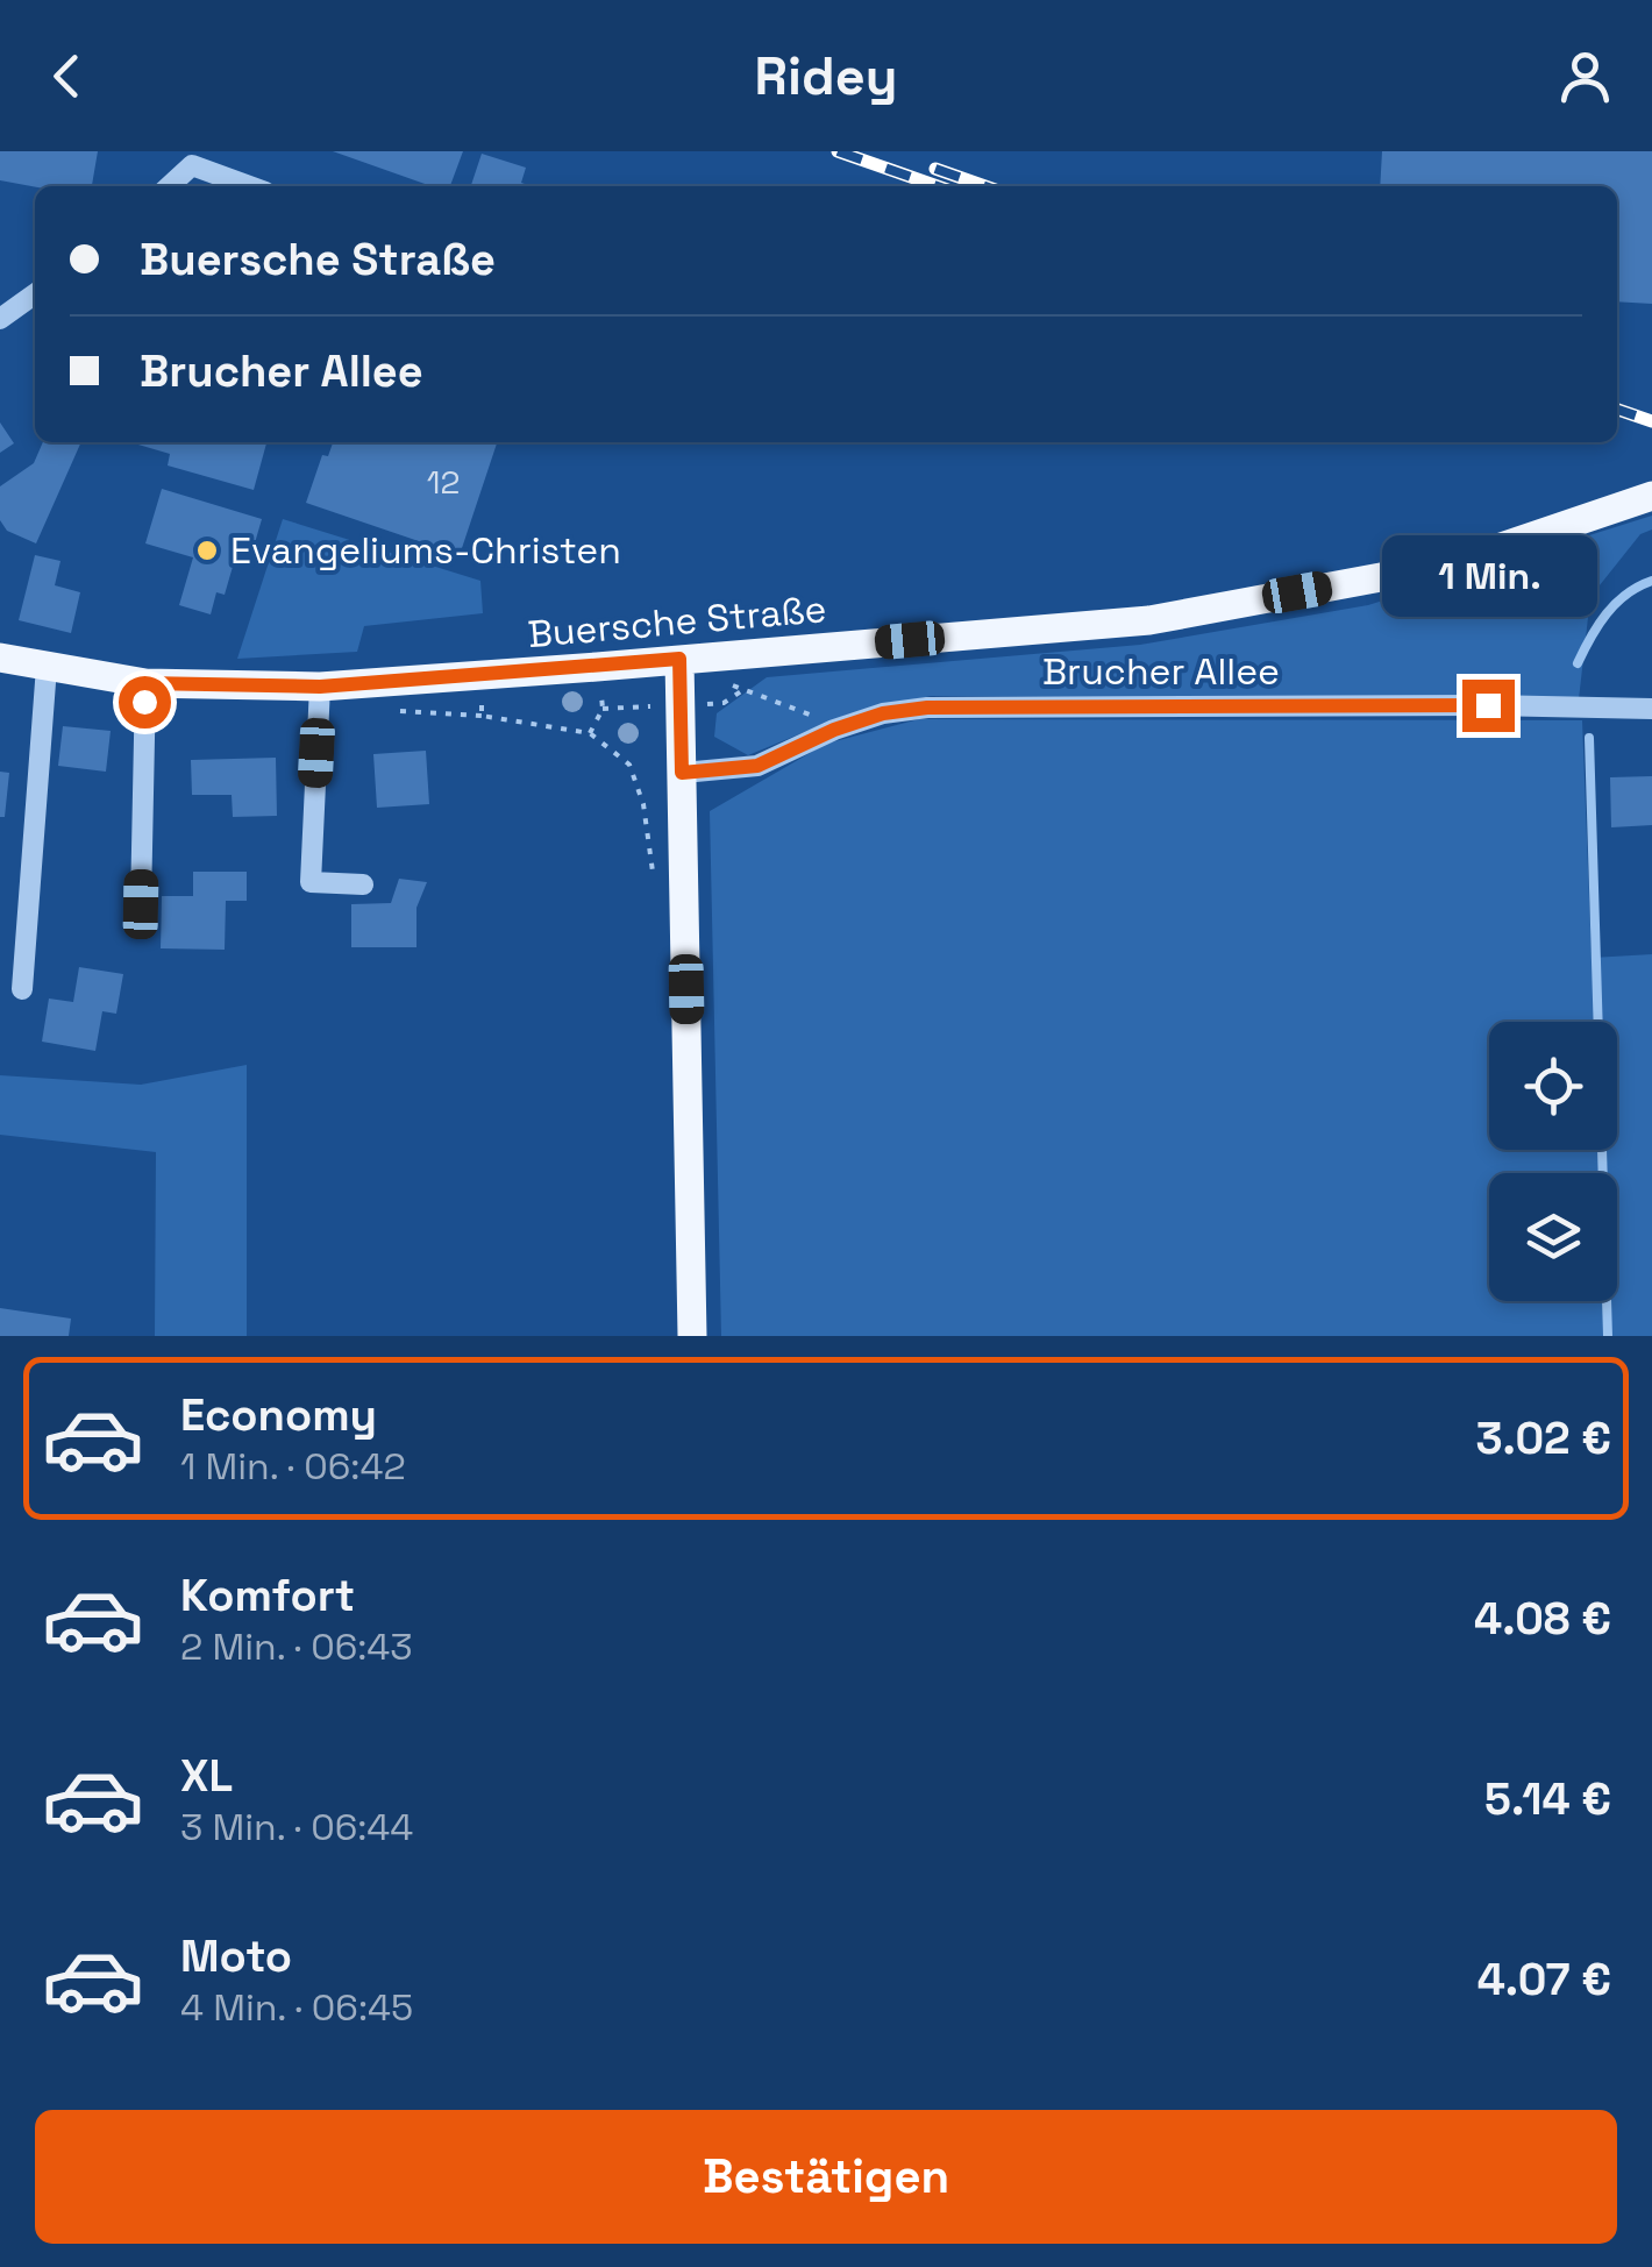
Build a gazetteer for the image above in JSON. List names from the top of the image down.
{
  "streets": {
    "main road": ["Buersche Straße"],
    "street": ["Brucher Allee"]
  },
  "places": ["Evangeliums-Christen"],
  "house_numbers": ["12"],
  "page": {
    "header": "Ridey",
    "banner": ["Buersche Straße", "Brucher Allee"],
    "bubble": "1 Min.",
    "list": [
      {
        "name": "Economy",
        "note": "1 Min. · 06:42",
        "value": "3.02 €"
      },
      {
        "name": "Komfort",
        "note": "2 Min. · 06:43",
        "value": "4.08 €"
      },
      {
        "name": "XL",
        "note": "3 Min. · 06:44",
        "value": "5.14 €"
      },
      {
        "name": "Moto",
        "note": "4 Min. · 06:45",
        "value": "4.07 €"
      }
    ],
    "buttons": "Bestätigen"
  }
}
